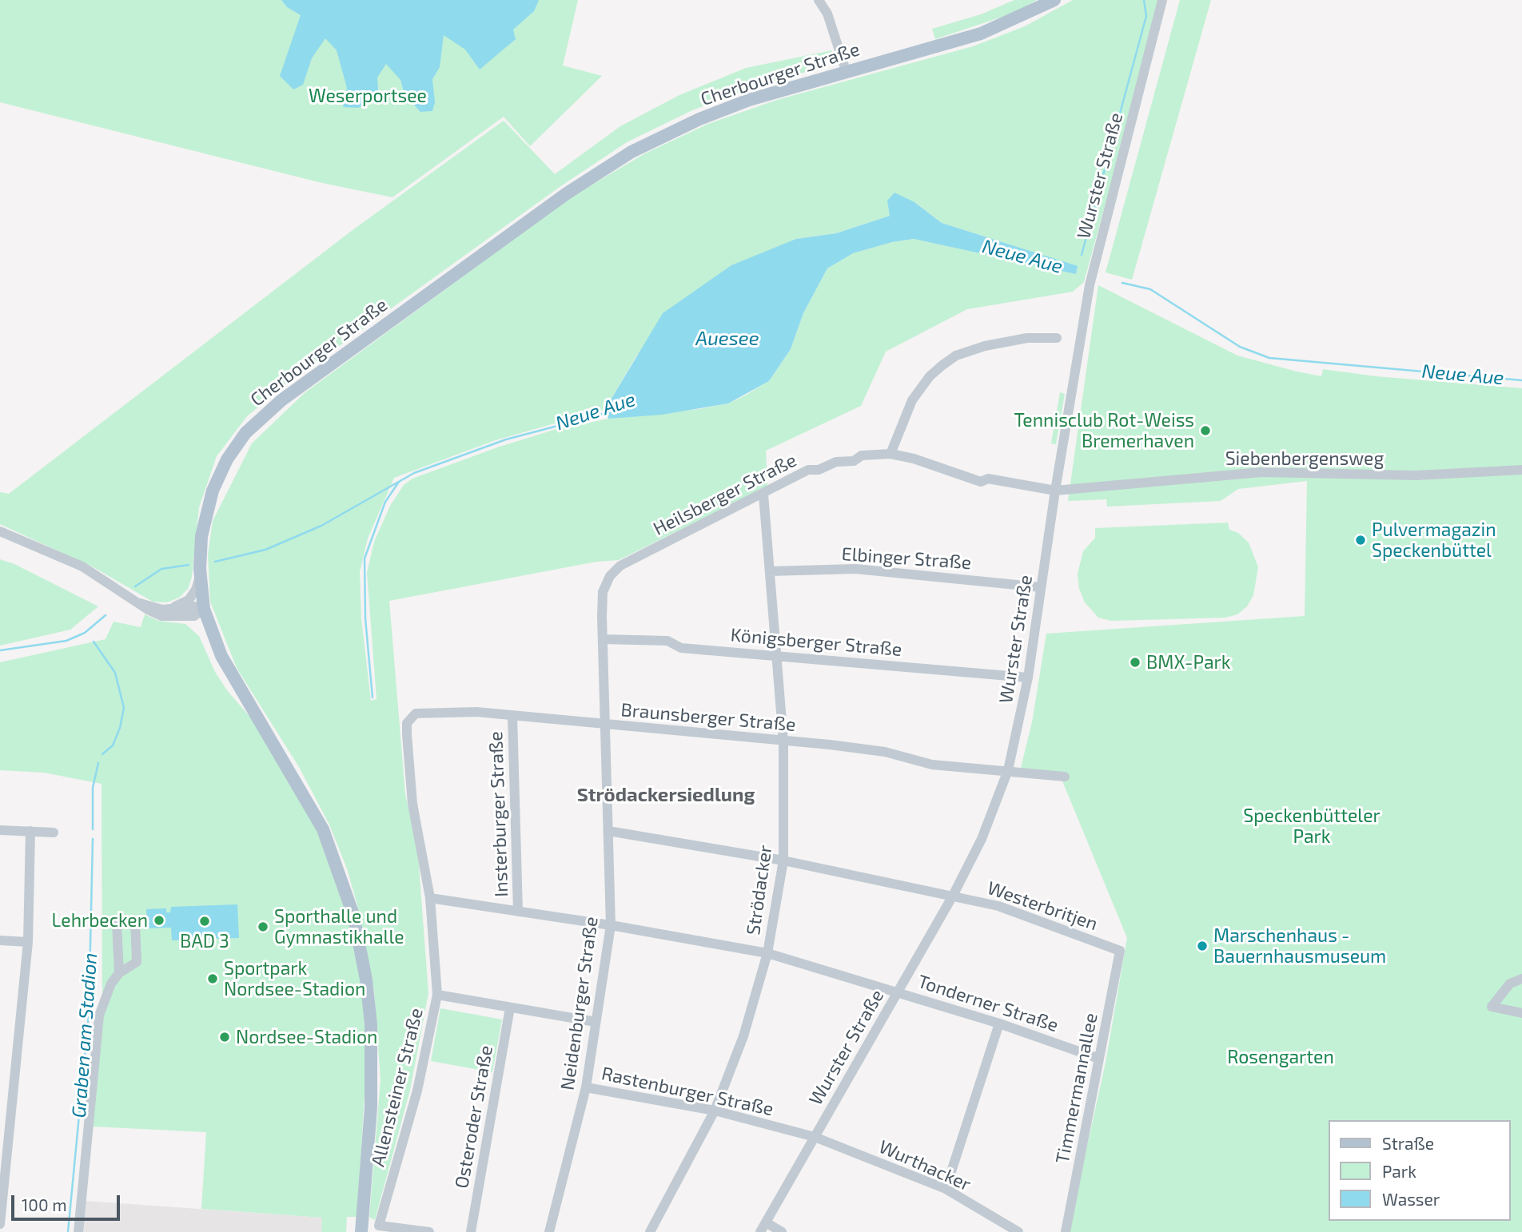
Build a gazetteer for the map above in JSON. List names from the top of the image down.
{
  "streets": {
    "main road": ["Cherbourger Straße"],
    "street": [
      "Wurster Straße",
      "Siebenbergensweg",
      "Heilsberger Straße",
      "Elbinger Straße",
      "Königsberger Straße",
      "Braunsberger Straße",
      "Insterburger Straße",
      "Strödacker",
      "Westerbritjen",
      "Neidenburger Straße",
      "Tonderner Straße",
      "Allensteiner Straße",
      "Timmermannallee",
      "Rastenburger Straße",
      "Osteroder Straße",
      "Wurthacker"
    ]
  },
  "crossings": [
    ["Wurster Straße", "Siebenbergensweg"],
    ["Wurster Straße", "Heilsberger Straße"],
    ["Wurster Straße", "Elbinger Straße"],
    ["Wurster Straße", "Königsberger Straße"],
    ["Wurster Straße", "Braunsberger Straße"],
    ["Wurster Straße", "Westerbritjen"],
    ["Wurster Straße", "Tonderner Straße"],
    ["Wurster Straße", "Rastenburger Straße"],
    ["Wurster Straße", "Wurthacker"],
    ["Siebenbergensweg", "Heilsberger Straße"],
    ["Heilsberger Straße", "Strödacker"],
    ["Heilsberger Straße", "Neidenburger Straße"],
    ["Elbinger Straße", "Strödacker"],
    ["Königsberger Straße", "Strödacker"],
    ["Königsberger Straße", "Neidenburger Straße"],
    ["Braunsberger Straße", "Insterburger Straße"],
    ["Braunsberger Straße", "Strödacker"],
    ["Braunsberger Straße", "Neidenburger Straße"],
    ["Braunsberger Straße", "Allensteiner Straße"],
    ["Insterburger Straße", "Tonderner Straße"],
    ["Strödacker", "Westerbritjen"],
    ["Strödacker", "Tonderner Straße"],
    ["Strödacker", "Rastenburger Straße"],
    ["Westerbritjen", "Neidenburger Straße"],
    ["Westerbritjen", "Timmermannallee"],
    ["Neidenburger Straße", "Tonderner Straße"],
    ["Neidenburger Straße", "Rastenburger Straße"],
    ["Tonderner Straße", "Allensteiner Straße"],
    ["Tonderner Straße", "Timmermannallee"],
    ["Rastenburger Straße", "Wurthacker"]
  ],
  "districts": ["Strödackersiedlung"],
  "water": ["Neue Aue", "Auesee", "Graben am Stadion"],
  "parks": ["Weserportsee", "Speckenbütteler Park", "Rosengarten"],
  "places": [
    "Tennisclub Rot-Weiss Bremerhaven",
    "Pulvermagazin Speckenbüttel",
    "BMX-Park",
    "Lehrbecken",
    "BAD 3",
    "Sporthalle und Gymnastikhalle",
    "Marschenhaus - Bauernhausmuseum",
    "Sportpark Nordsee-Stadion",
    "Nordsee-Stadion"
  ],
  "legend": ["Straße", "Park", "Wasser"],
  "scale_bar": "100 m"
}
